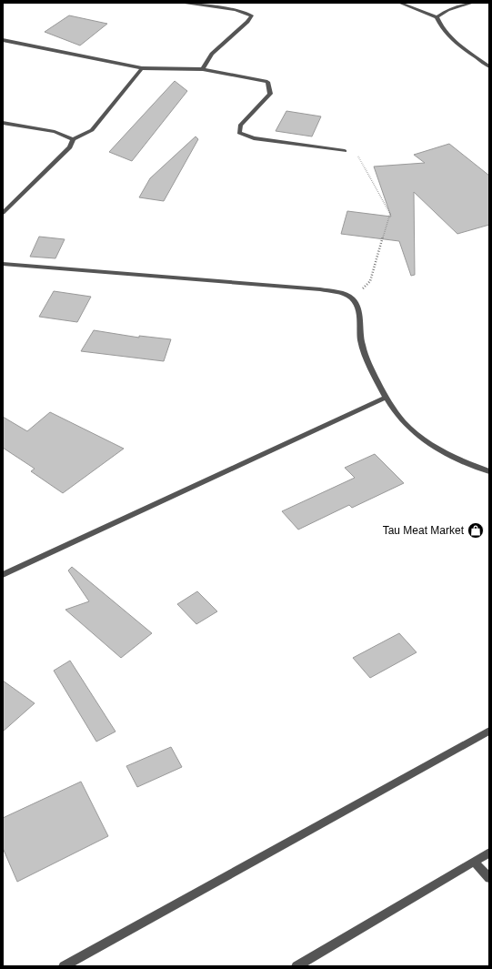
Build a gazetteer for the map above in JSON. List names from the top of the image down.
{
  "places": {
    "shop": ["Tau Meat Market"]
  }
}
